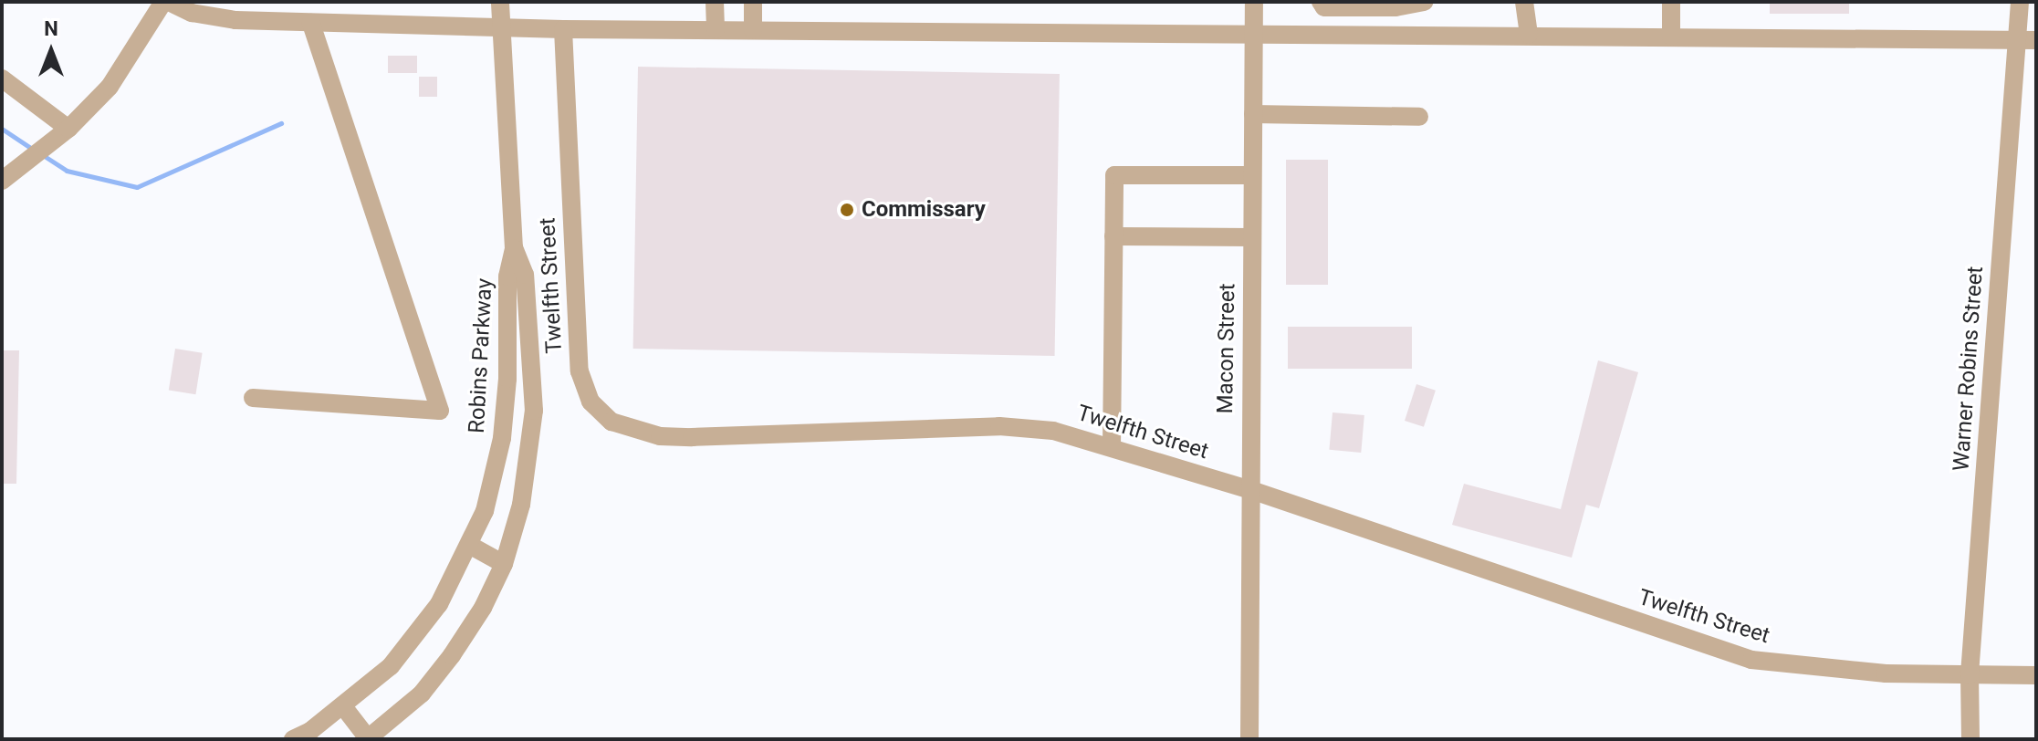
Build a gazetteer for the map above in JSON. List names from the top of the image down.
{
  "streets": {
    "street": [
      "Twelfth Street",
      "Macon Street",
      "Robins Parkway",
      "Warner Robins Street"
    ]
  },
  "crossings": [
    ["Twelfth Street", "Macon Street"],
    ["Twelfth Street", "Warner Robins Street"]
  ],
  "places": ["Commissary"],
  "north": "top"
}
